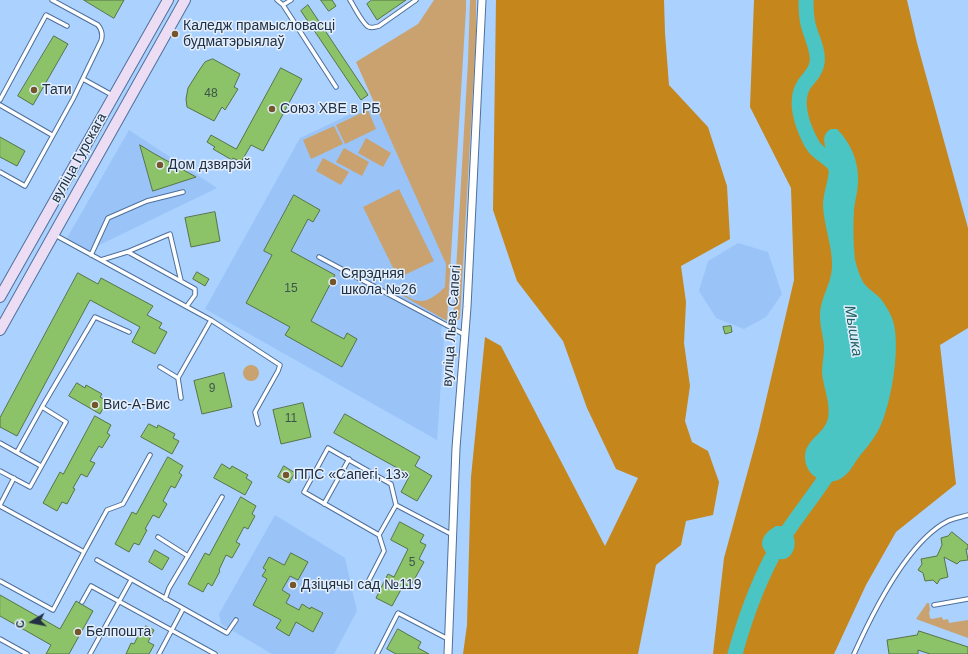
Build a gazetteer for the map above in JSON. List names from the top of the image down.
{
  "streets": {
    "main road": ["вуліца Гурскага"],
    "street": ["вуліца Льва Сапегі"]
  },
  "water": ["Мышка"],
  "places": [
    "Каледж прамысловасці будматэрыялаў",
    "Тати",
    "Союз ХВЕ в РБ",
    "Дом дзвярэй",
    "Сярэдняя школа №26",
    "Вис-А-Вис",
    "ППС «Сапегі, 13»",
    "Дзіцячы сад №119",
    "Белпошта"
  ],
  "house_numbers": [
    "48",
    "15",
    "9",
    "11",
    "5"
  ],
  "north": "left"
}
